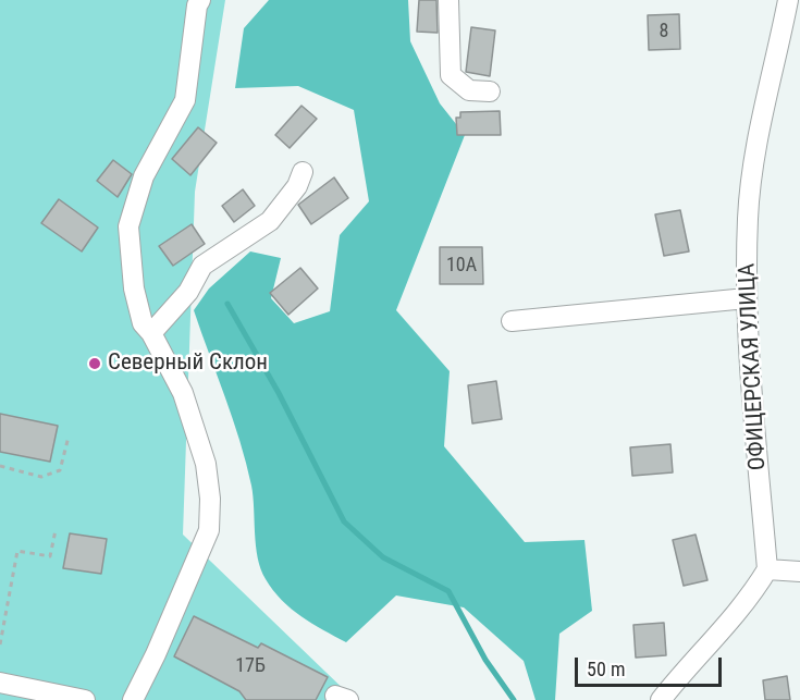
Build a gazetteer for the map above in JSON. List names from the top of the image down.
{
  "streets": {
    "street": ["ОФИЦЕРСКАЯ УЛИЦА"]
  },
  "places": ["Северный Склон"],
  "house_numbers": ["8", "10А", "17Б"],
  "scale_bar": "50 m"
}
